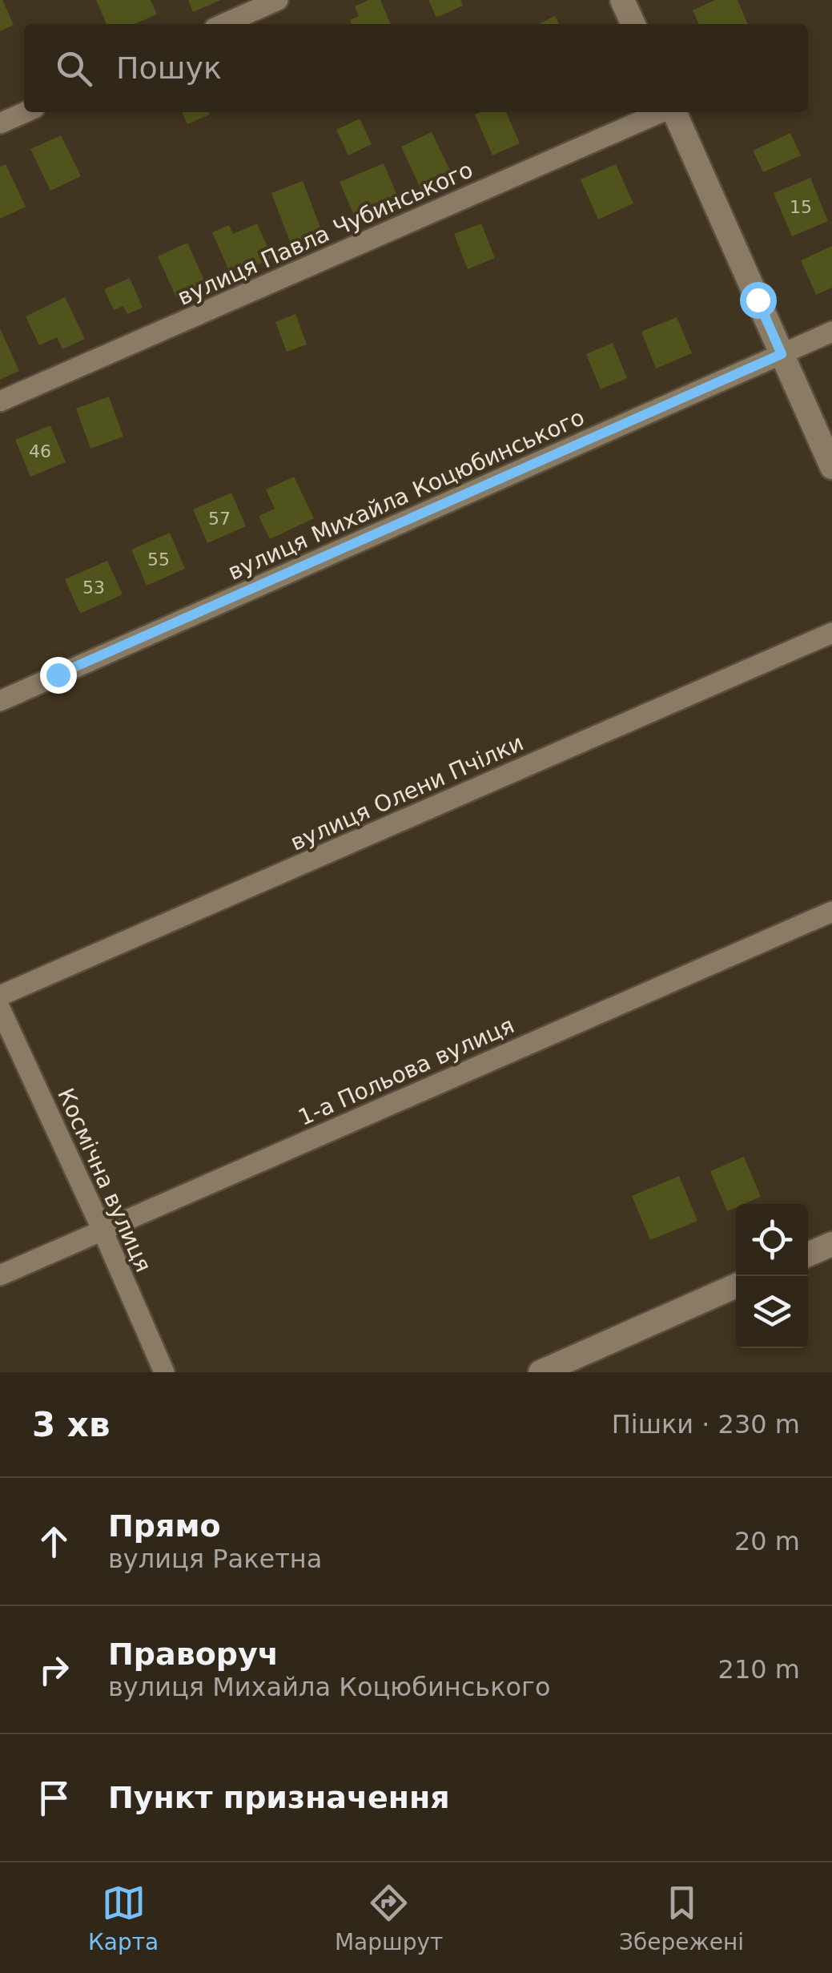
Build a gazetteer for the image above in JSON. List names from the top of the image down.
{
  "streets": {
    "street": [
      "вулиця Павла Чубинського",
      "вулиця Михайла Коцюбинського",
      "вулиця Олени Пчілки",
      "1-а Польова вулиця",
      "Космічна вулиця"
    ]
  },
  "crossings": [
    ["1-а Польова вулиця", "Космічна вулиця"]
  ],
  "house_numbers": [
    "15",
    "46",
    "57",
    "55",
    "53"
  ],
  "page": {
    "search": "Пошук",
    "heading": ["3 хв", "Пішки · 230 m"],
    "list": [
      ["Прямо", "вулиця Ракетна", "20 m"],
      ["Праворуч", "вулиця Михайла Коцюбинського", "210 m"],
      "Пункт призначення"
    ],
    "nav": ["Карта", "Маршрут", "Збережені"]
  }
}
